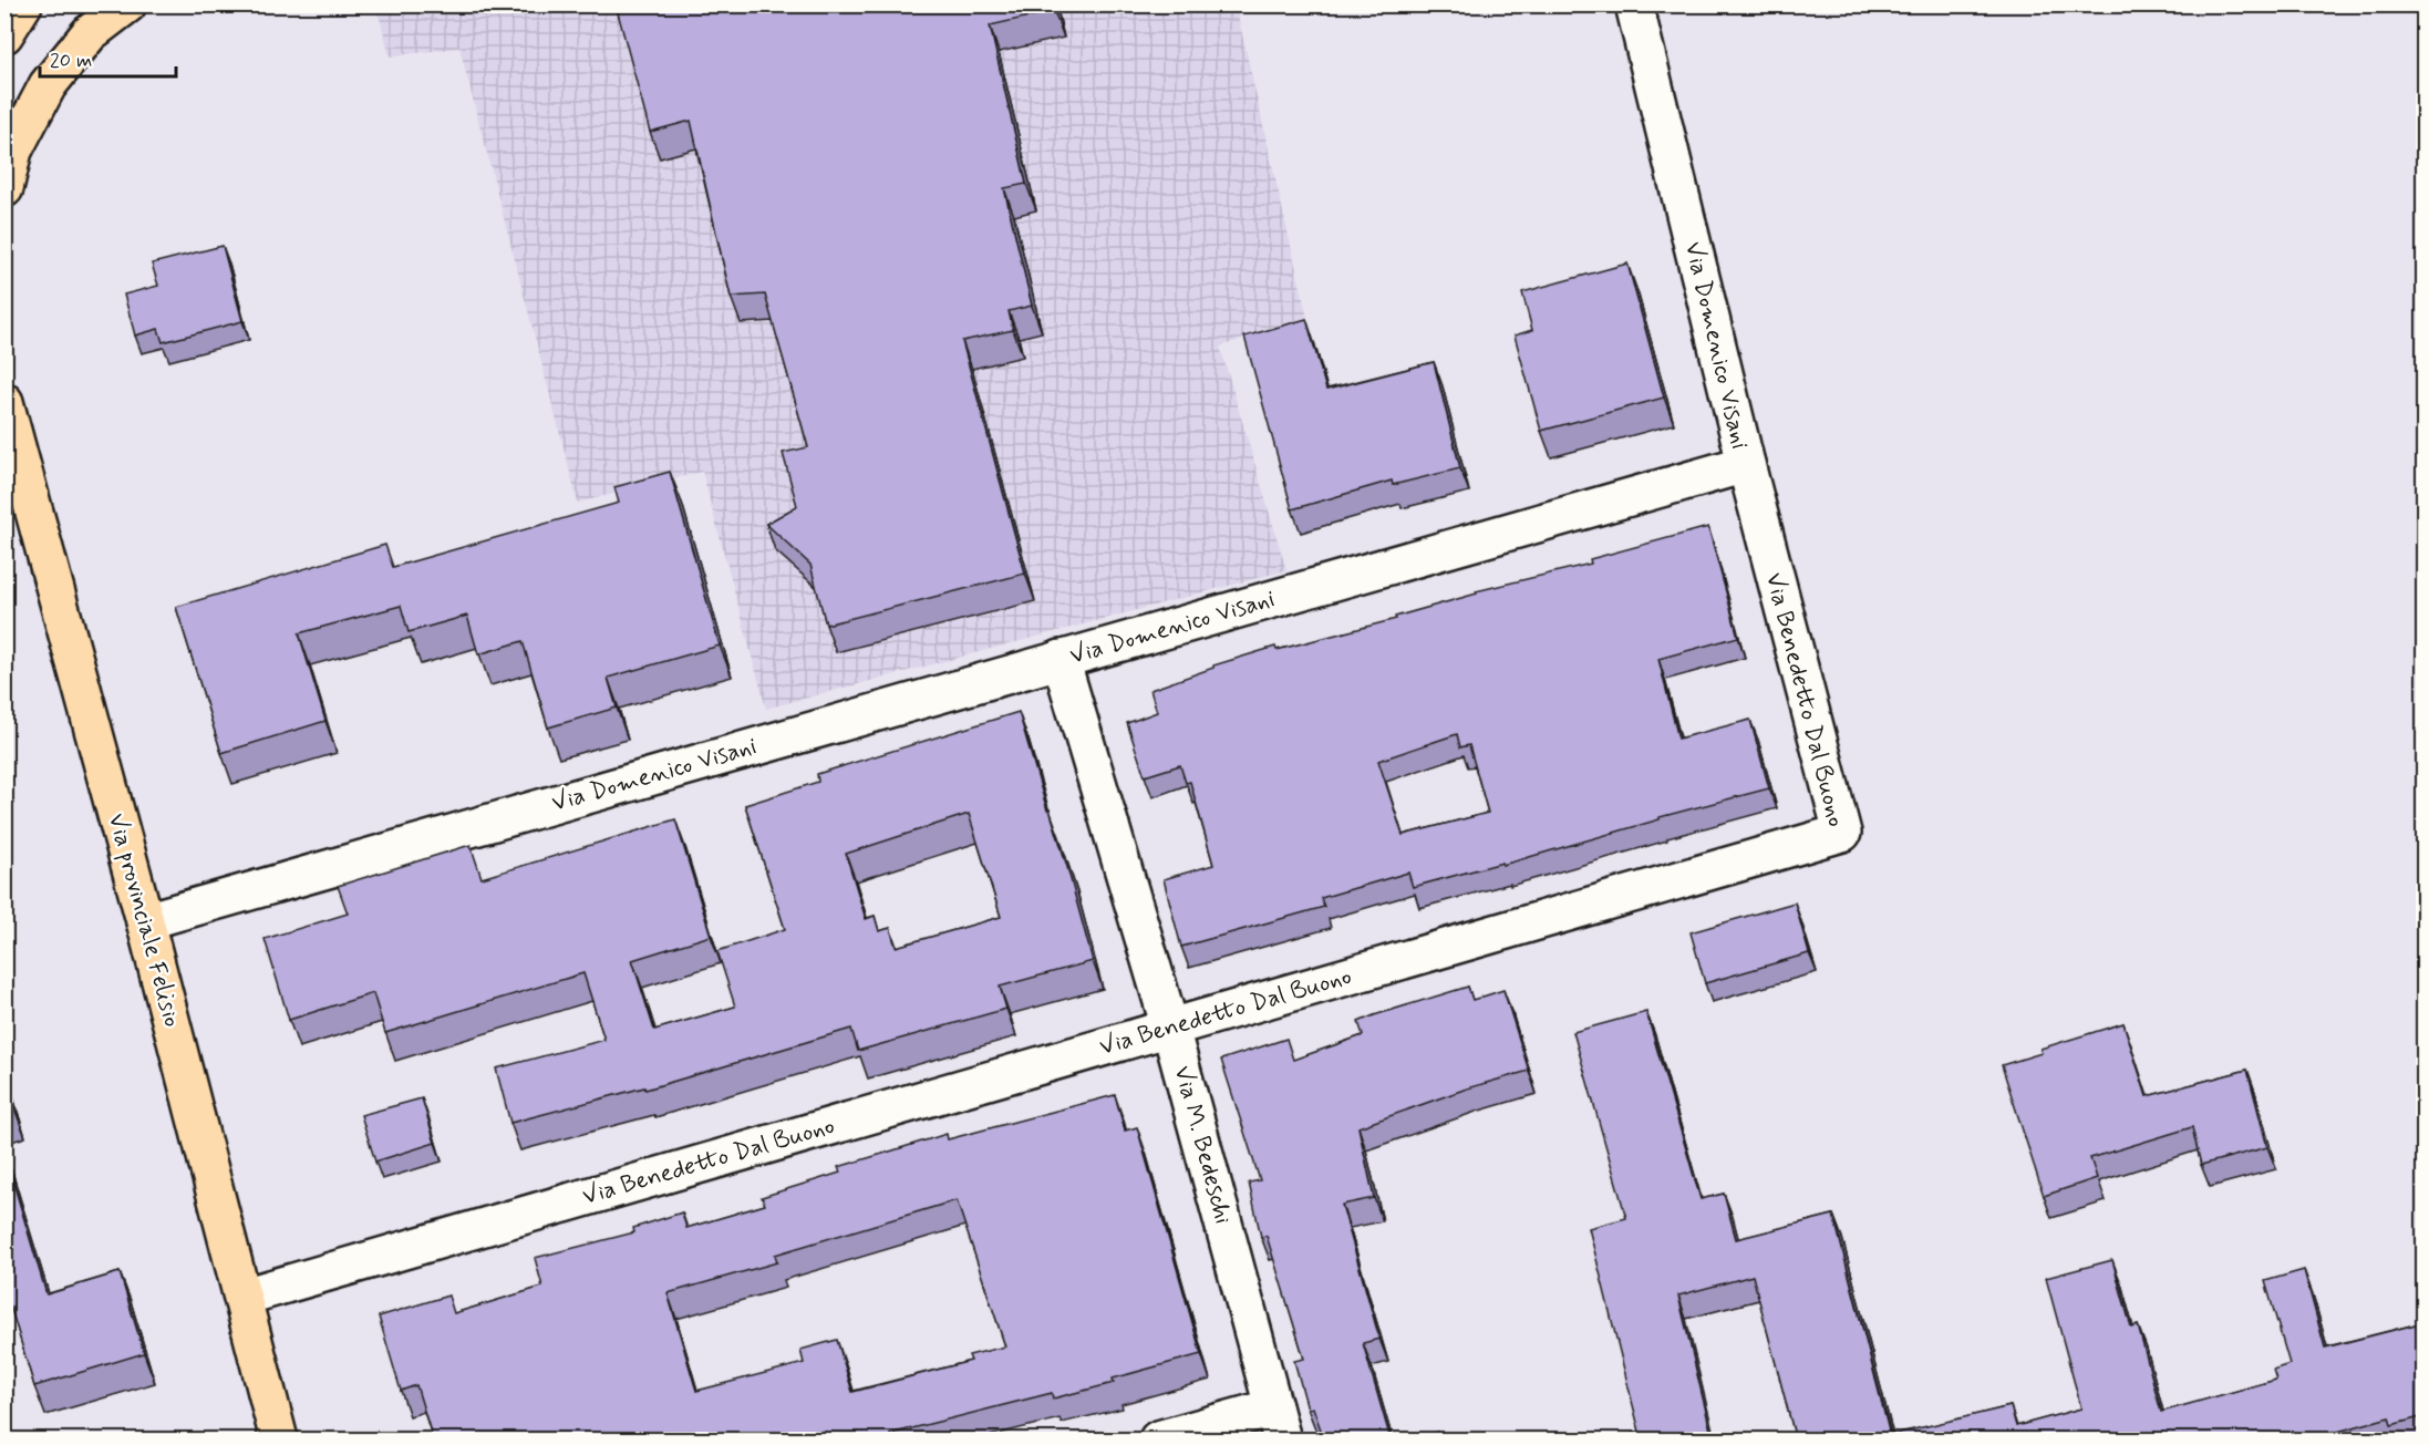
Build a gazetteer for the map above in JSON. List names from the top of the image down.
{
  "streets": {
    "main road": ["Via provinciale Felisio"],
    "street": ["Via Domenico Visani", "Via Benedetto Dal Buono", "Via M. Bedeschi"]
  },
  "crossings": [
    ["Via Domenico Visani", "Via Benedetto Dal Buono"],
    ["Via Domenico Visani", "Via provinciale Felisio"],
    ["Via Domenico Visani", "Via M. Bedeschi"],
    ["Via Benedetto Dal Buono", "Via provinciale Felisio"],
    ["Via Benedetto Dal Buono", "Via M. Bedeschi"]
  ],
  "scale_bar": "20 m"
}
